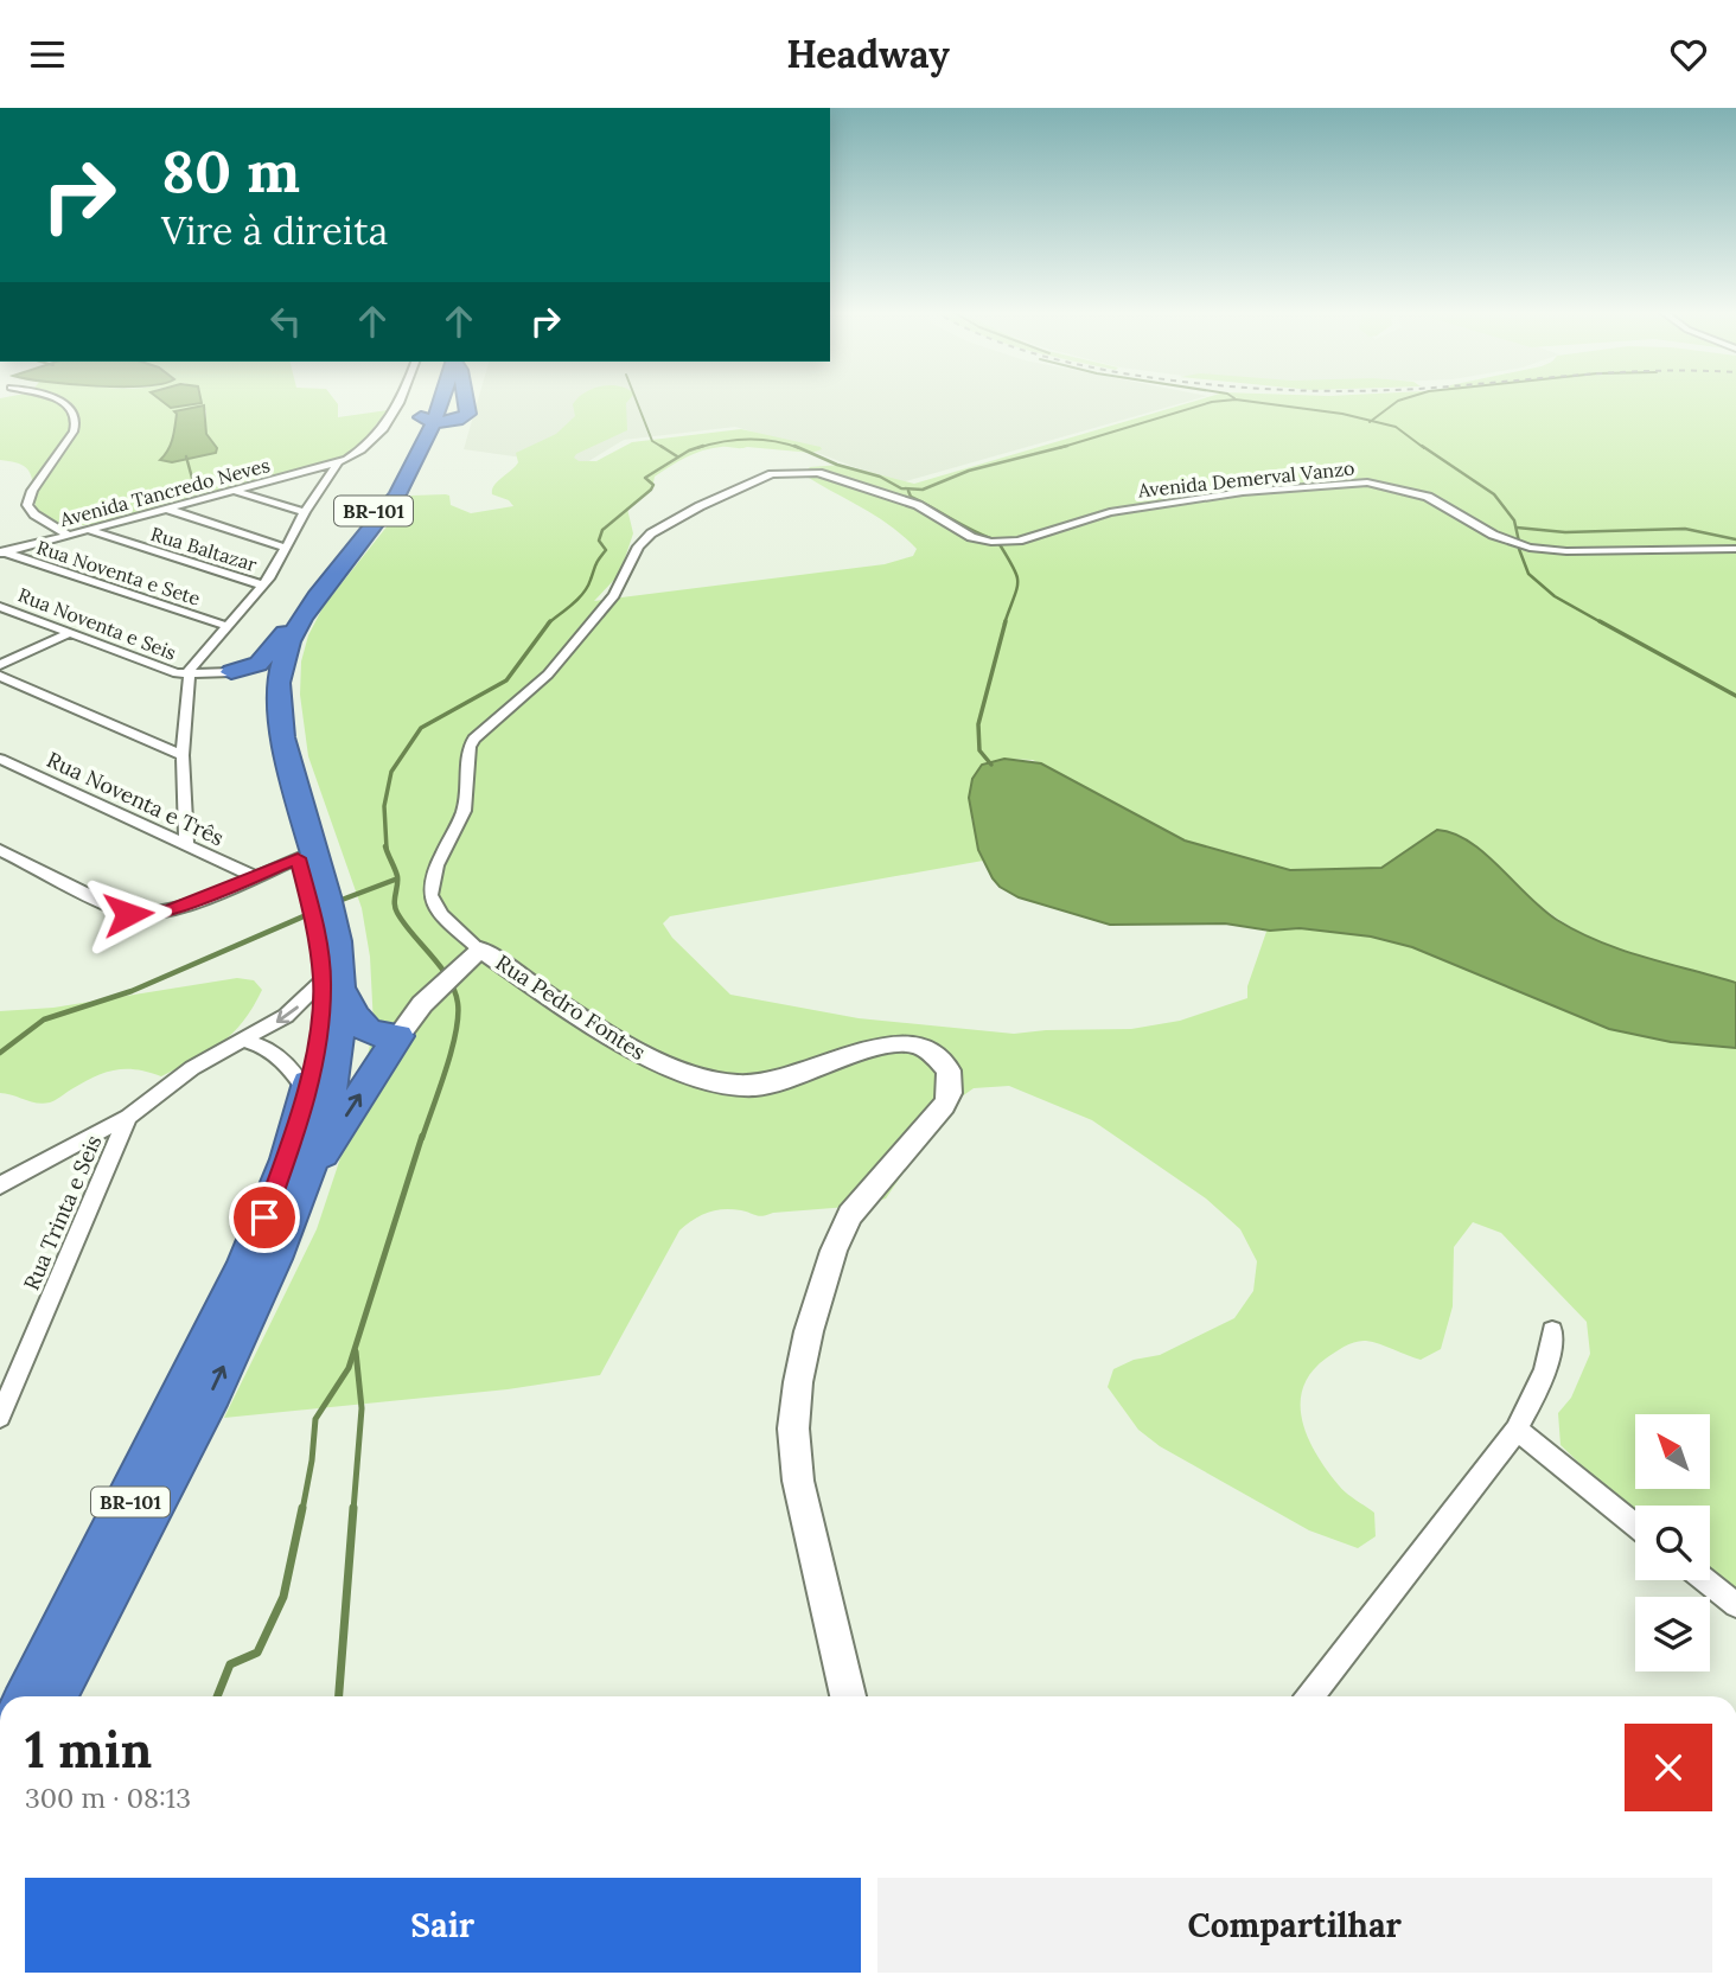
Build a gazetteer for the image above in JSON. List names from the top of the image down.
{
  "streets": {
    "highway": ["BR-101"],
    "street": [
      "Avenida Demerval Vanzo",
      "Avenida Tancredo Neves",
      "Rua Baltazar",
      "Rua Noventa e Sete",
      "Rua Noventa e Seis",
      "Rua Noventa e Três",
      "Rua Pedro Fontes",
      "Rua Trinta e Seis"
    ]
  },
  "crossings": [
    ["Avenida Demerval Vanzo", "Rua Pedro Fontes"],
    ["Avenida Tancredo Neves", "Rua Baltazar"],
    ["Avenida Tancredo Neves", "Rua Noventa e Sete"]
  ],
  "north": "top left",
  "page": {
    "header": "Headway",
    "turn": ["80 m", "Vire à direita"],
    "heading": ["1 min", "300 m · 08:13"],
    "buttons": ["Sair", "Compartilhar"]
  }
}
